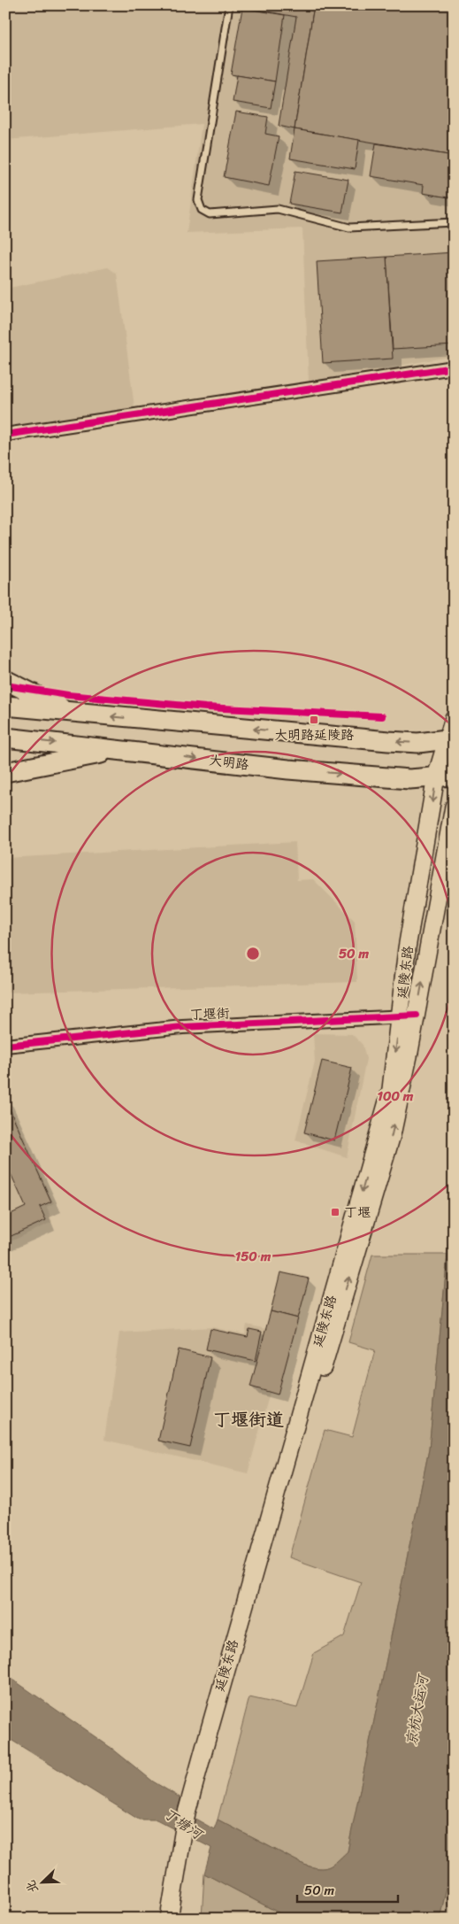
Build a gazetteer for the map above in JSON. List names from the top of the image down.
{
  "streets": {
    "main road": ["大明路", "延陵东路"],
    "street": ["丁堰街"]
  },
  "crossings": [
    ["大明路", "延陵东路"],
    ["延陵东路", "丁堰街"]
  ],
  "districts": ["丁堰街道"],
  "water": ["京杭大运河", "丁塘河"],
  "places": {
    "transit": ["大明路延陵路", "丁堰"]
  },
  "scale_bar": "50 m",
  "north": "bottom left",
  "rings": ["50 m", "100 m", "150 m"]
}
